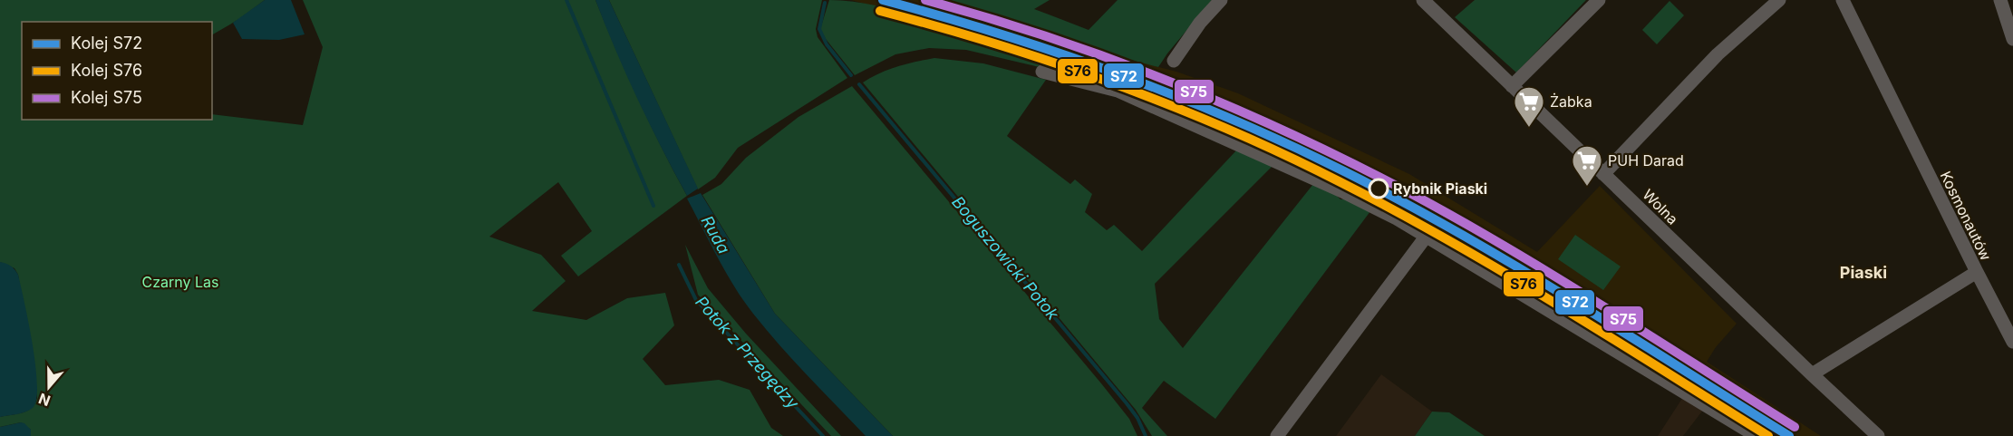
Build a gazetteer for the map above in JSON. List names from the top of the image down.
{
  "streets": {
    "street": ["Wolna", "Kosmonautów"]
  },
  "crossings": [
    ["Wolna", "Kosmonautów"]
  ],
  "districts": ["Piaski"],
  "water": ["Ruda", "Boguszowicki Potok", "Potok z Przegędzy"],
  "parks": ["Czarny Las"],
  "places": {
    "supermarket": ["Żabka", "PUH Darad"],
    "other": ["Rybnik Piaski"]
  },
  "lines": ["rail line S72", "rail line S75", "rail line S76"],
  "legend": ["Kolej S72", "Kolej S76", "Kolej S75"],
  "north": "bottom"
}
